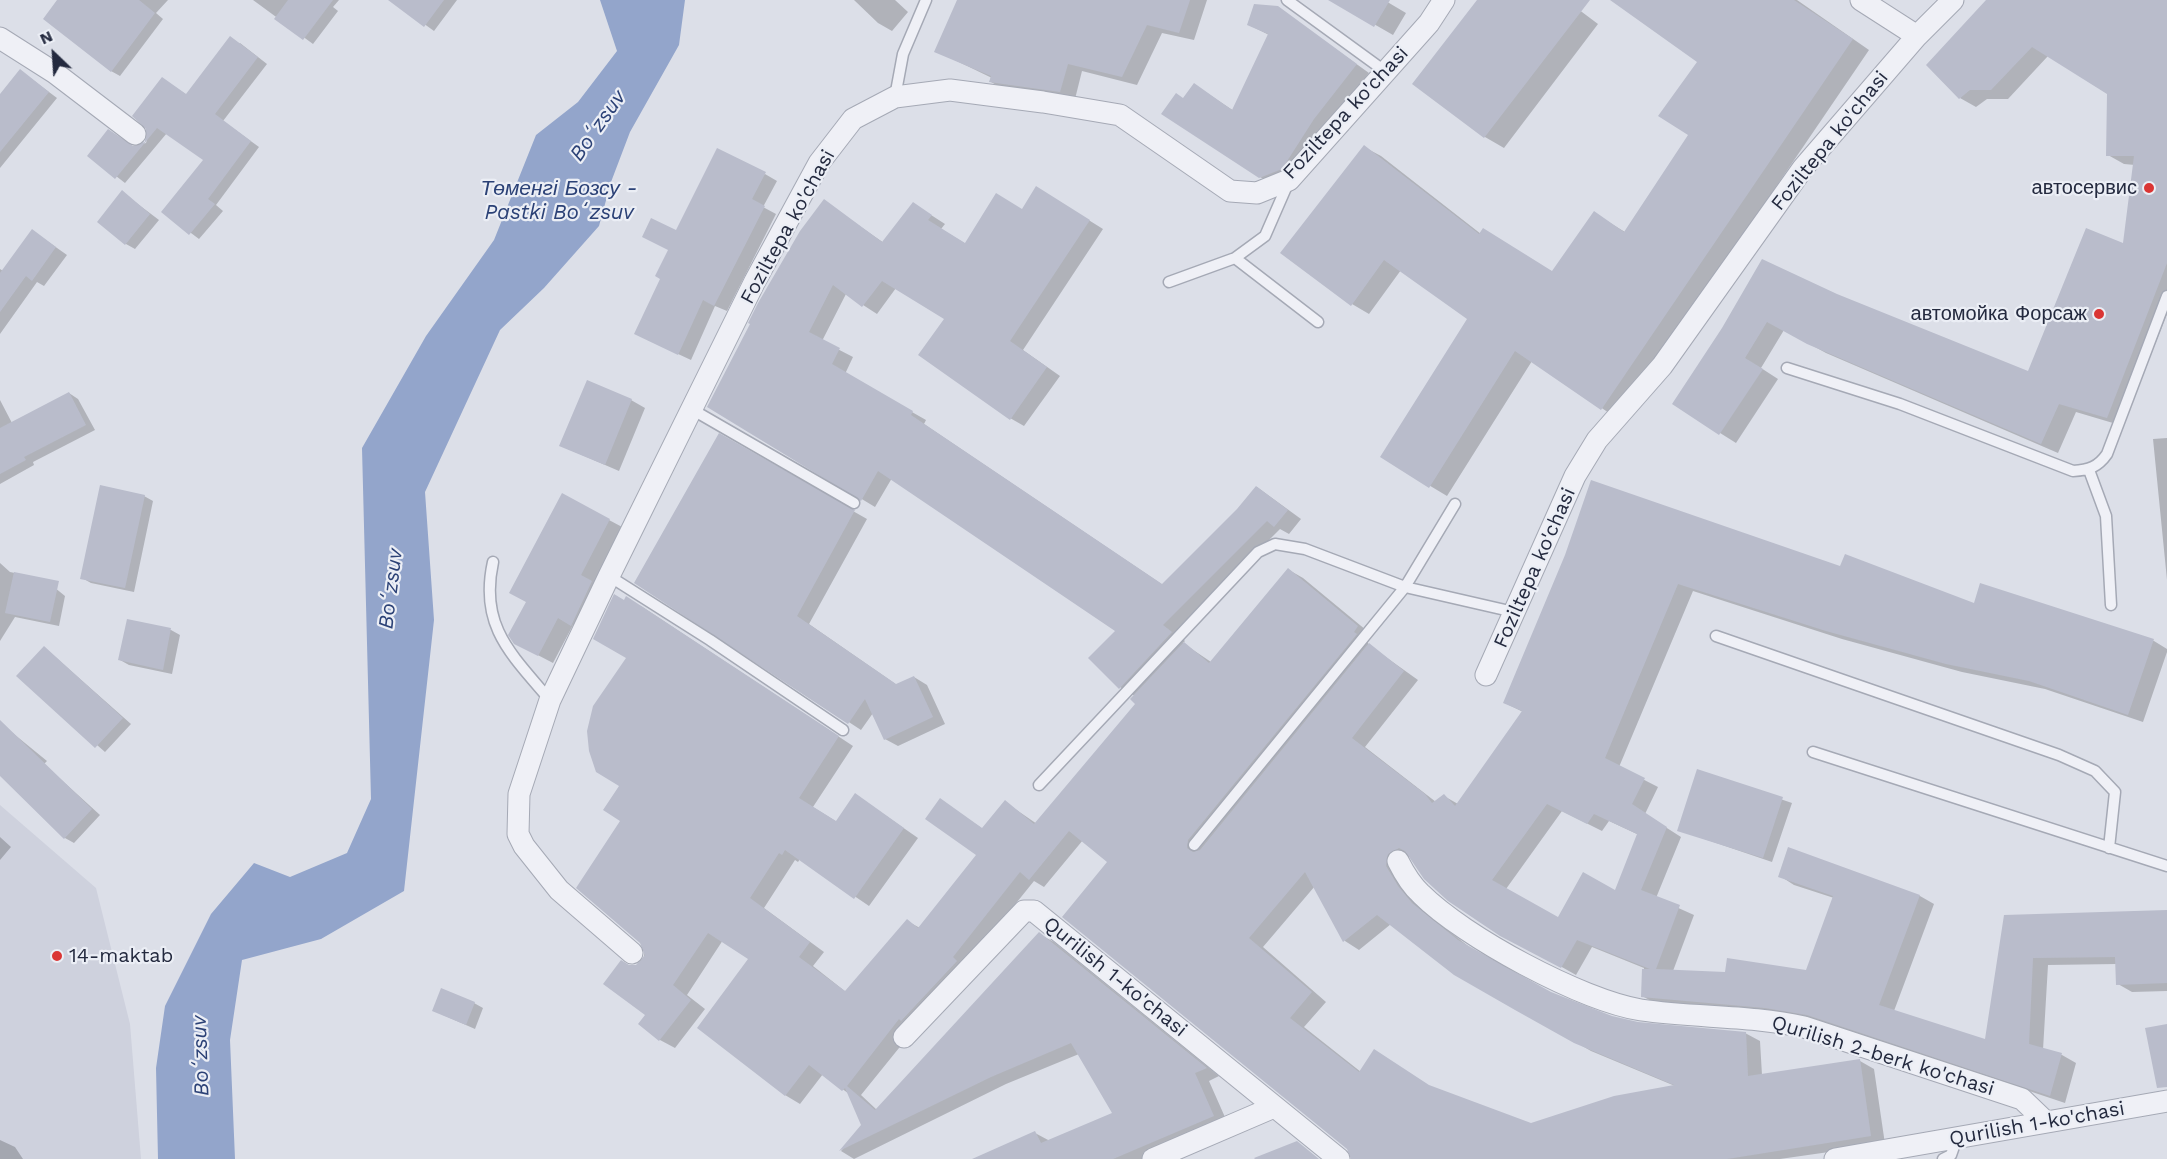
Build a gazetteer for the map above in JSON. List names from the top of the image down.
{
  "streets": {
    "street": ["Foziltepa ko'chasi", "Qurilish 1-ko'chasi", "Qurilish 2-berk ko'chasi"]
  },
  "crossings": [
    ["Qurilish 1-ko'chasi", "Qurilish 2-berk ko'chasi"]
  ],
  "water": ["Boʻzsuv", "Төменгі Бозсу - Pastki Boʻzsuv"],
  "places": ["автосервис", "автомойка Форсаж", "14-maktab"],
  "north": "top left"
}
